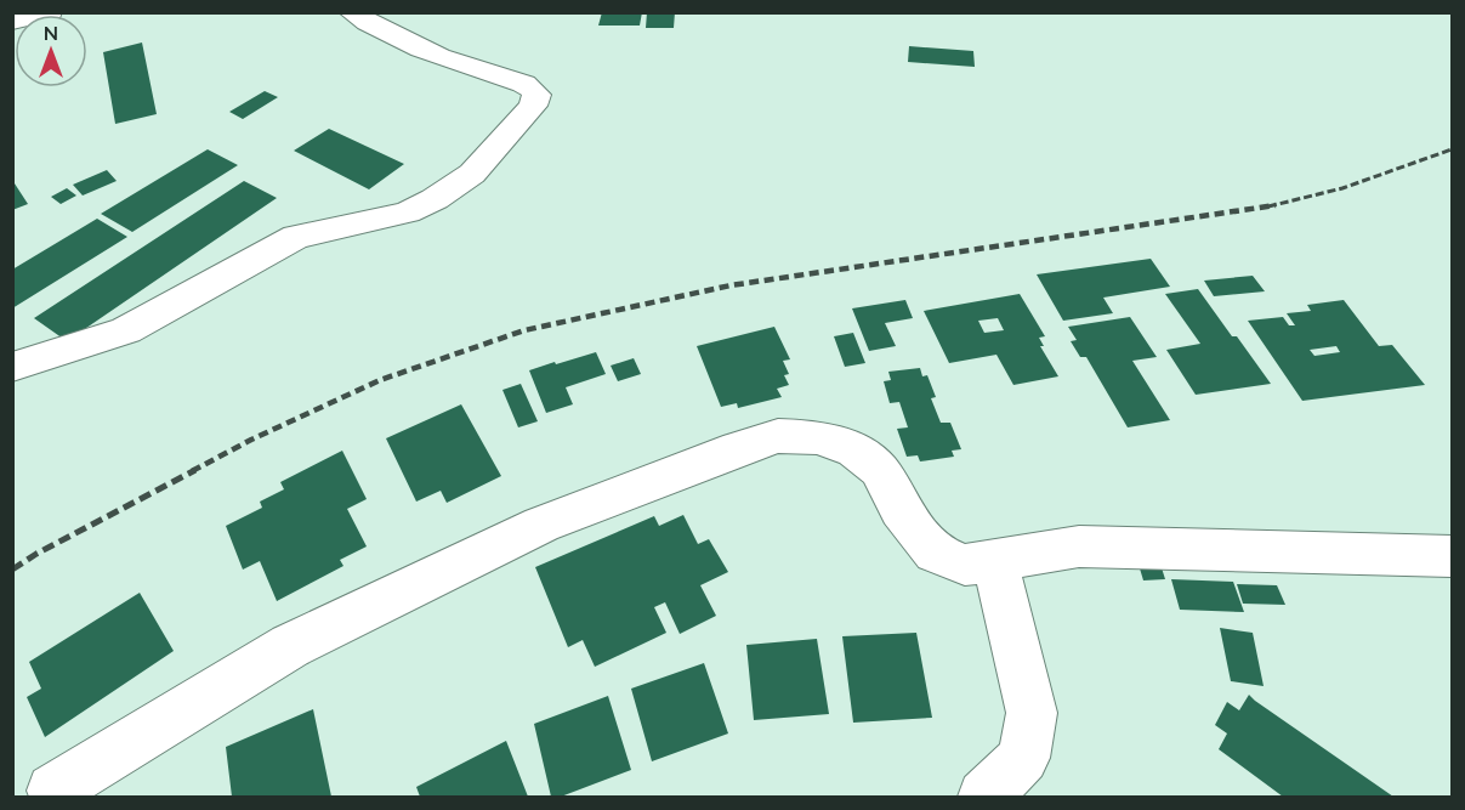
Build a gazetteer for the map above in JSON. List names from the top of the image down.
{
  "north": "top"
}
